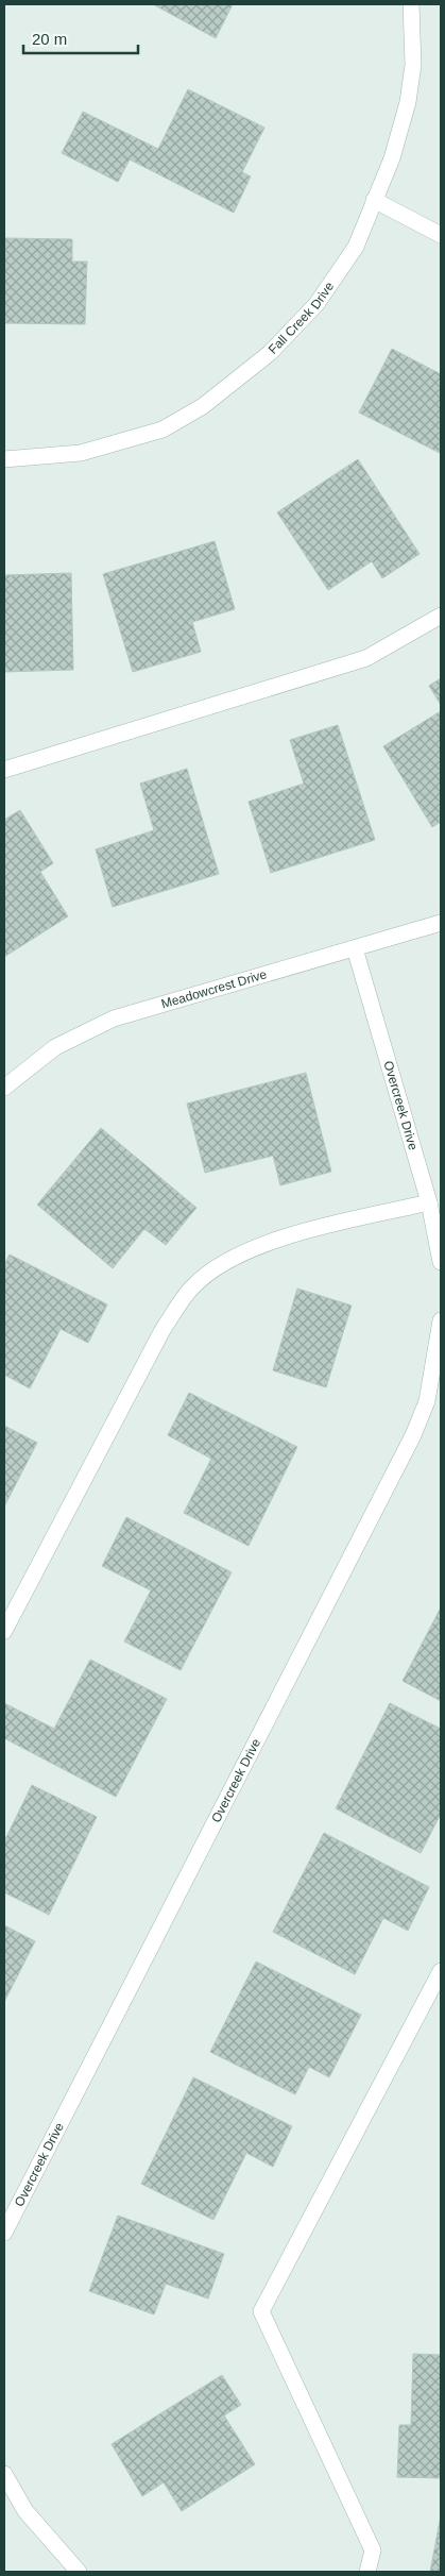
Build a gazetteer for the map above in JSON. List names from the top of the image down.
{
  "streets": {
    "street": ["Fall Creek Drive", "Meadowcrest Drive", "Overcreek Drive"]
  },
  "crossings": [
    ["Meadowcrest Drive", "Overcreek Drive"]
  ],
  "scale_bar": "20 m"
}
